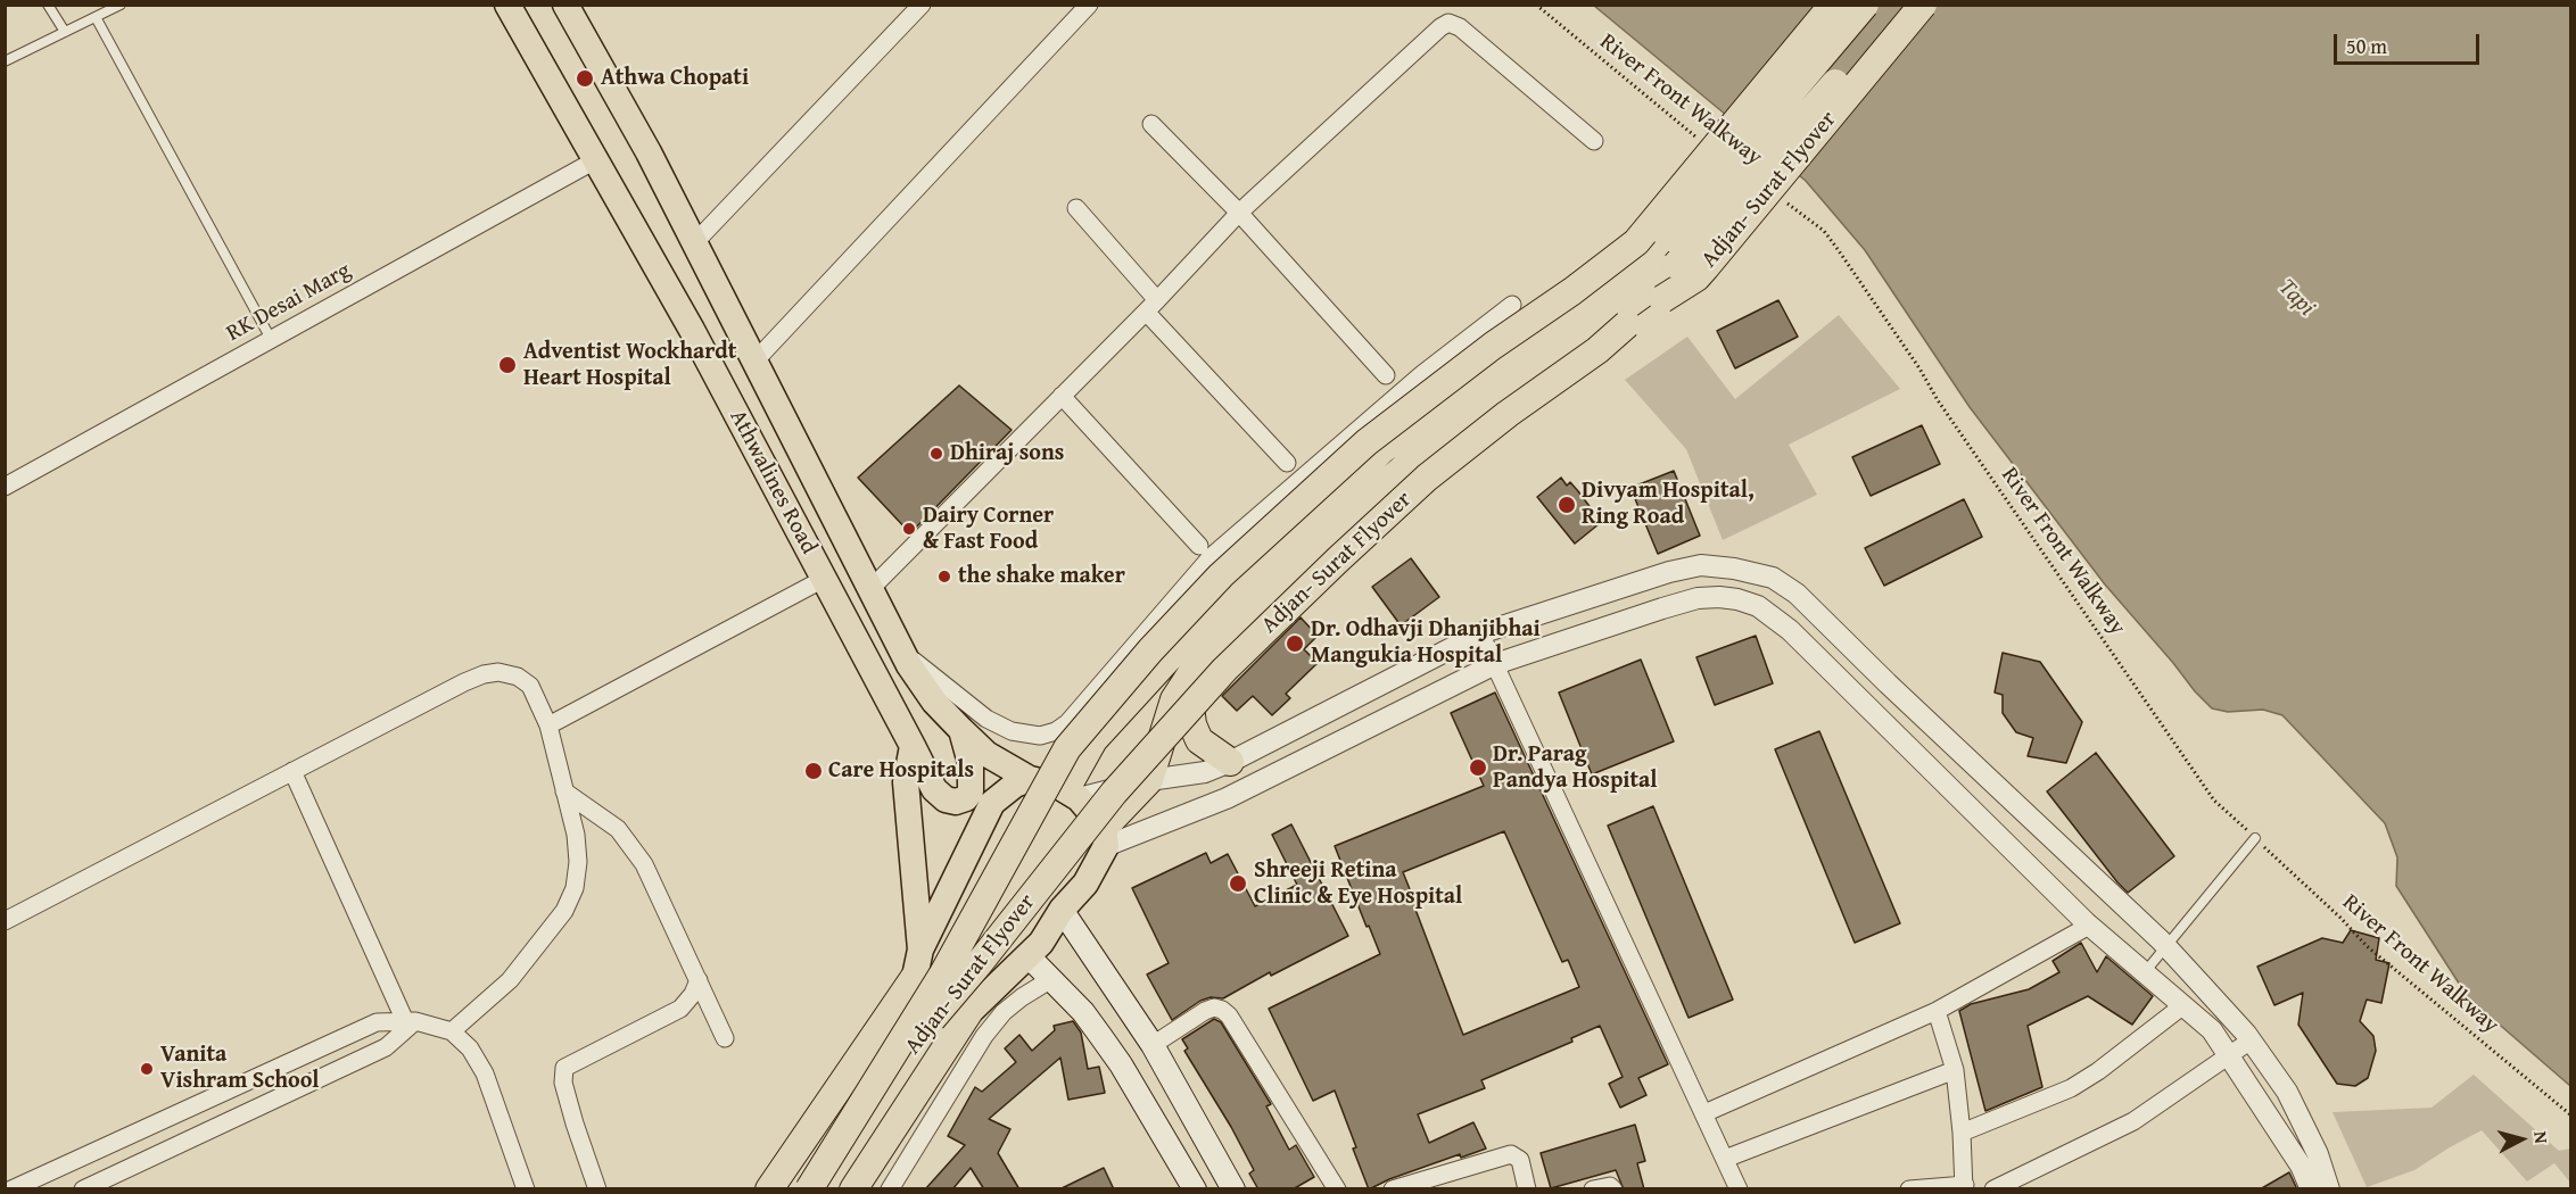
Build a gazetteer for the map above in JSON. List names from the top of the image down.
{
  "streets": {
    "highway": ["Adjan- Surat Flyover"],
    "main road": ["Athwalines Road"],
    "street": ["RK Desai Marg"],
    "path": ["River Front Walkway"]
  },
  "crossings": [
    ["RK Desai Marg", "Athwalines Road"]
  ],
  "water": ["Tapi"],
  "places": [
    "Athwa Chopati",
    "Adventist Wockhardt Heart Hospital",
    "Dhiraj sons",
    "Divyam Hospital, Ring Road",
    "Dairy Corner & Fast Food",
    "the shake maker",
    "Dr. Odhavji Dhanjibhai Mangukia Hospital",
    "Dr. Parag Pandya Hospital",
    "Care Hospitals",
    "Shreeji Retina Clinic & Eye Hospital",
    "Vanita Vishram School"
  ],
  "scale_bar": "50 m",
  "north": "right"
}
